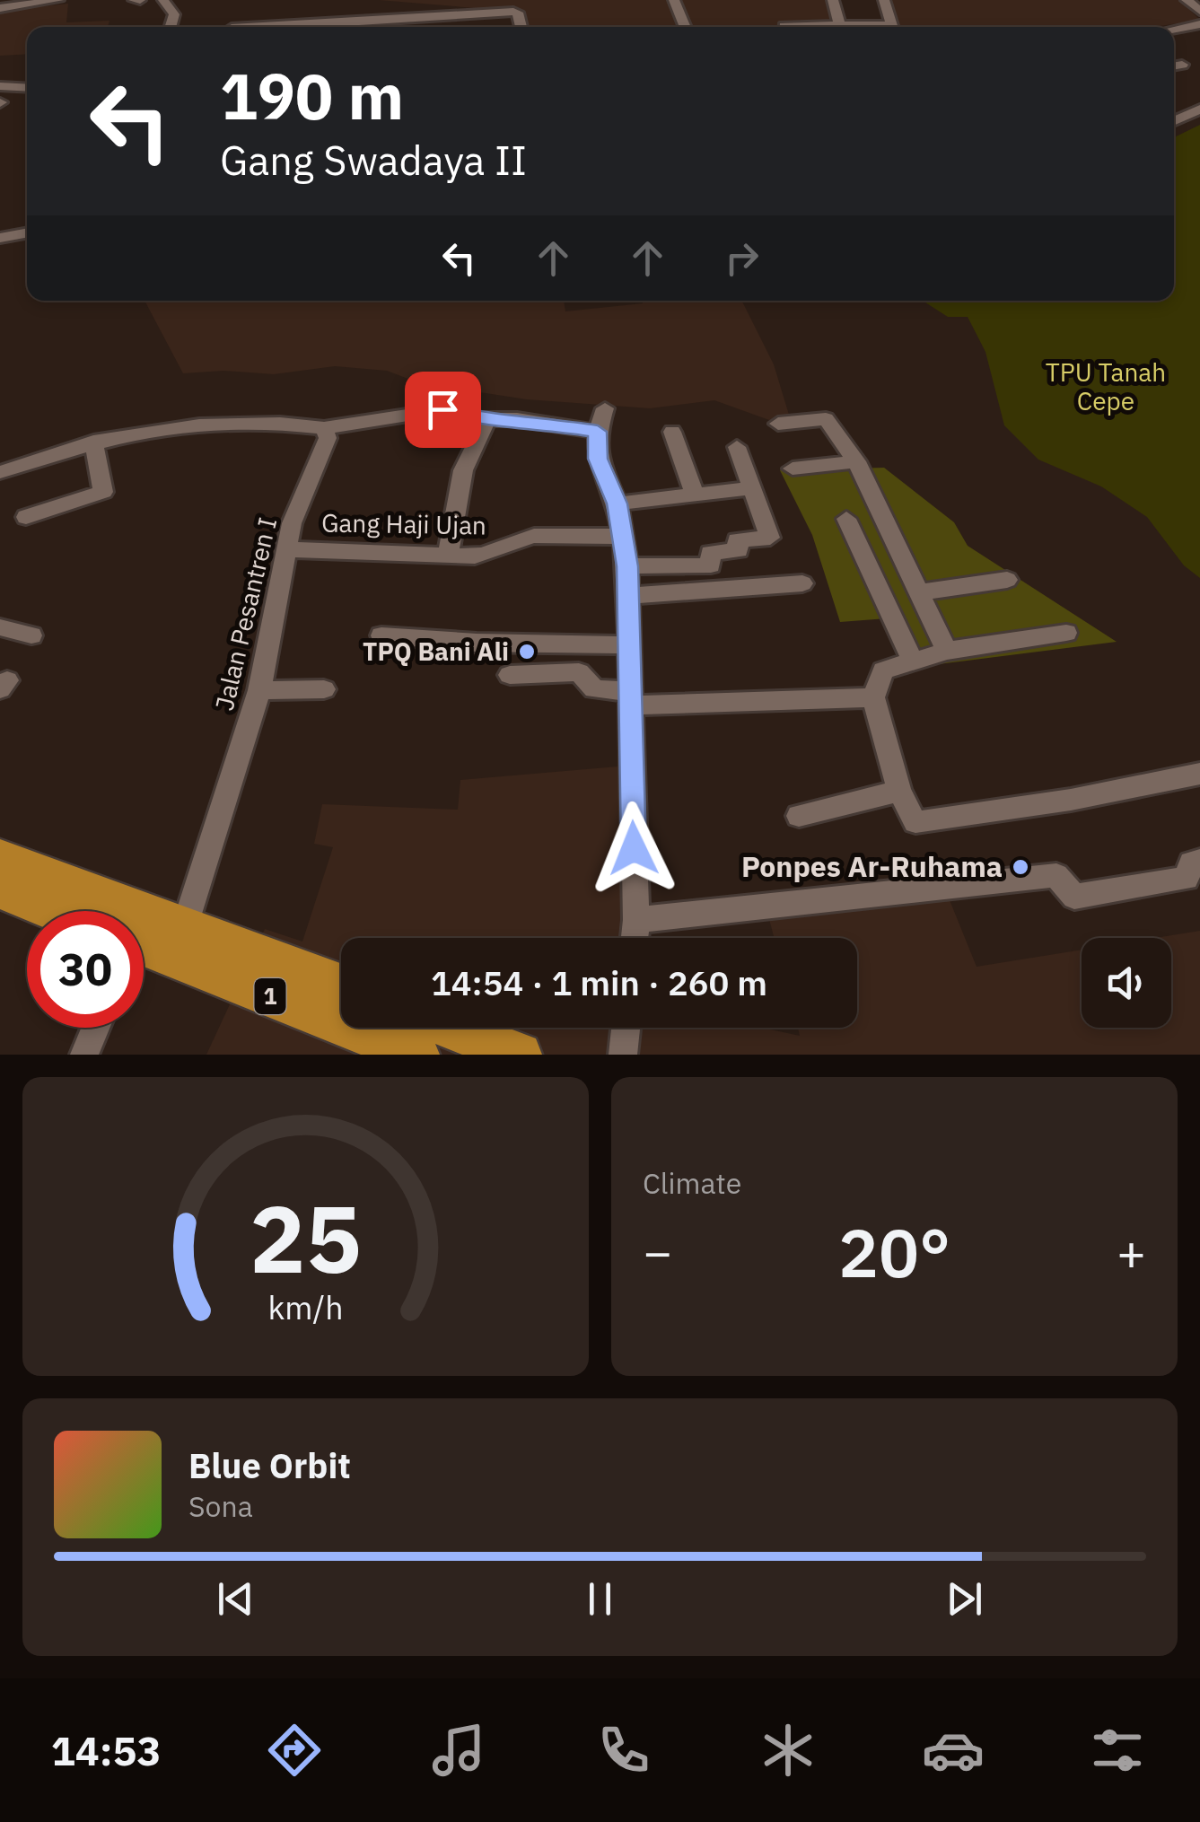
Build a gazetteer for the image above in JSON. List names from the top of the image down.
{
  "streets": {
    "highway": ["1"],
    "street": ["Gang Haji Ujan", "Jalan Pesantren I"]
  },
  "crossings": [
    ["Gang Haji Ujan", "Jalan Pesantren I"]
  ],
  "parks": ["TPU Tanah Cepe"],
  "places": ["TPQ Bani Ali", "Ponpes Ar-Ruhama"],
  "page": {
    "turn": ["190 m", "Gang Swadaya II"],
    "limit": "30",
    "trip": "14:54 · 1 min · 260 m",
    "tile": "Climate",
    "heat": ["−", "20°", "+"],
    "song": ["Blue Orbit", "Sona"],
    "tabs": "14:53",
    "gauge": ["25", "km/h"]
  }
}
